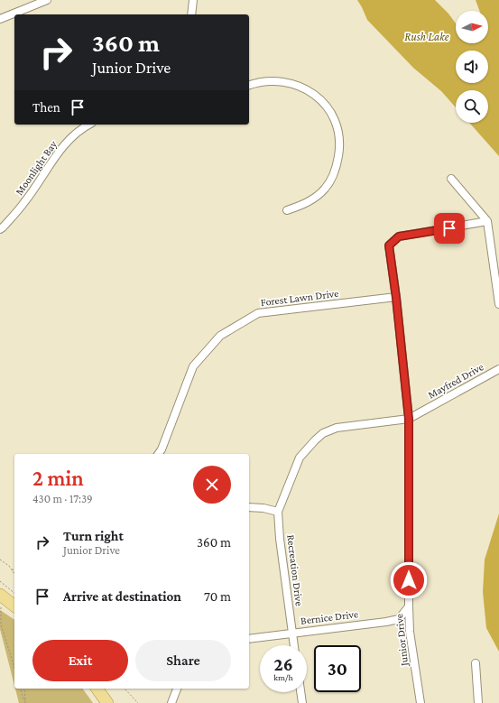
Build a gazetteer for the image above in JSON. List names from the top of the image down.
{
  "streets": {
    "street": [
      "Moonlight Bay",
      "Forest Lawn Drive",
      "Mayfred Drive",
      "Recreation Drive",
      "Bernice Drive",
      "Junior Drive"
    ]
  },
  "crossings": [
    ["Forest Lawn Drive", "Junior Drive"],
    ["Mayfred Drive", "Recreation Drive"],
    ["Mayfred Drive", "Junior Drive"],
    ["Recreation Drive", "Bernice Drive"],
    ["Bernice Drive", "Junior Drive"]
  ],
  "water": ["Rush Lake"],
  "north": "right",
  "page": {
    "turn": ["360 m", "Junior Drive"],
    "then": "Then",
    "heading": ["2 min", "430 m · 17:39"],
    "list": [
      {
        "name": "Turn right",
        "note": "Junior Drive",
        "value": "360 m"
      },
      {
        "name": "Arrive at destination",
        "value": "70 m"
      }
    ],
    "buttons": ["Exit", "Share"],
    "speed": "26 km/h",
    "limit": "30"
  }
}
